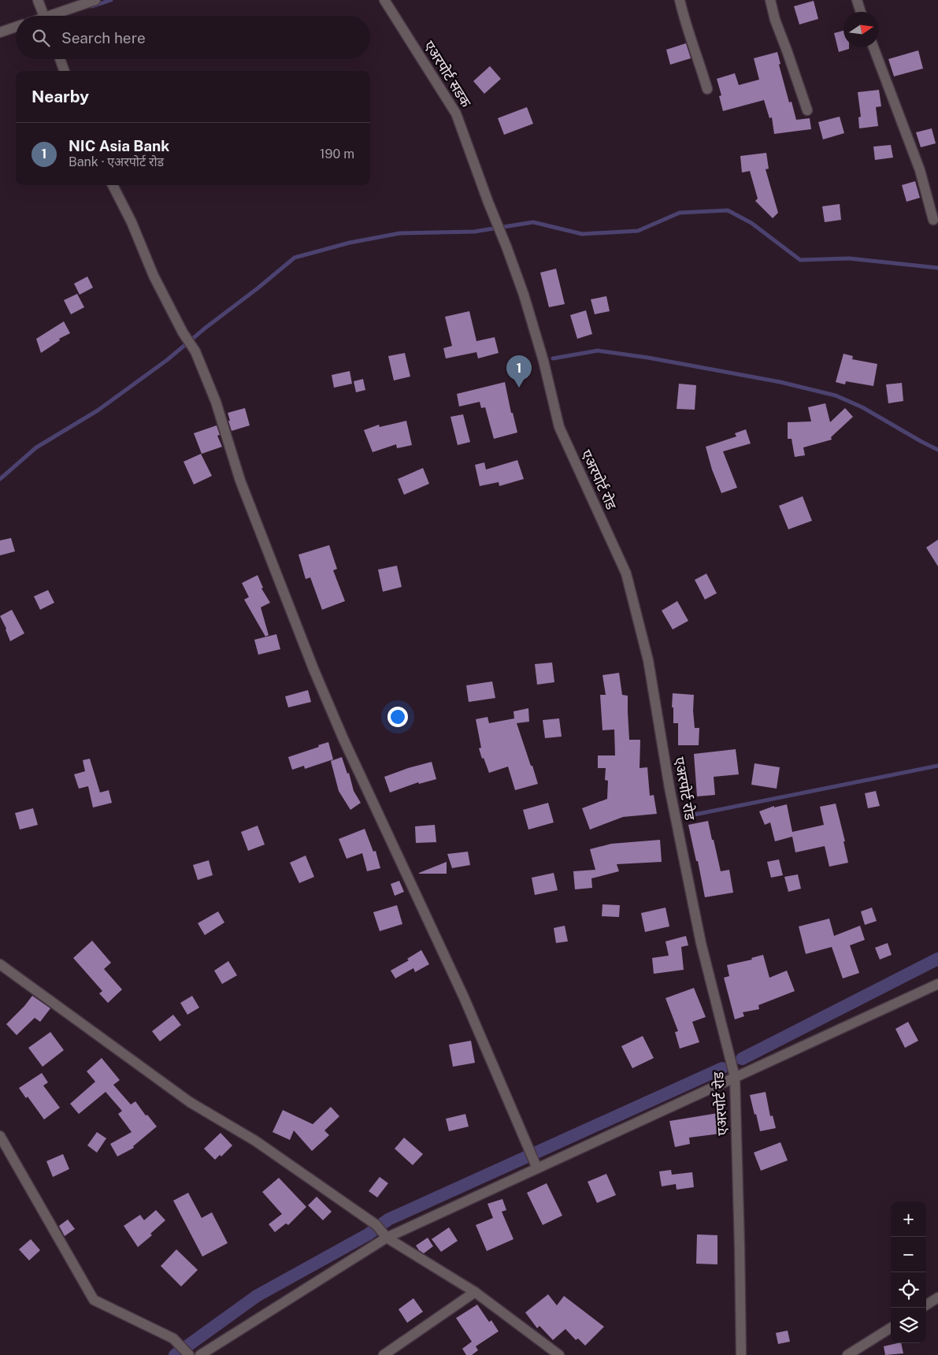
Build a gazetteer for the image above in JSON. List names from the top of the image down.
{
  "streets": {
    "street": ["एअरपोर्ट सडक", "एअरपोर्ट रोड"]
  },
  "crossings": [
    ["एअरपोर्ट सडक", "एअरपोर्ट रोड"]
  ],
  "north": "right",
  "page": {
    "search": "Search here",
    "heading": "Nearby",
    "list": [
      {
        "mark": "1",
        "name": "NIC Asia Bank",
        "note": "Bank · एअरपोर्ट रोड",
        "value": "190 m"
      }
    ],
    "pins": "1",
    "map_buttons": ["+", "−"]
  }
}
